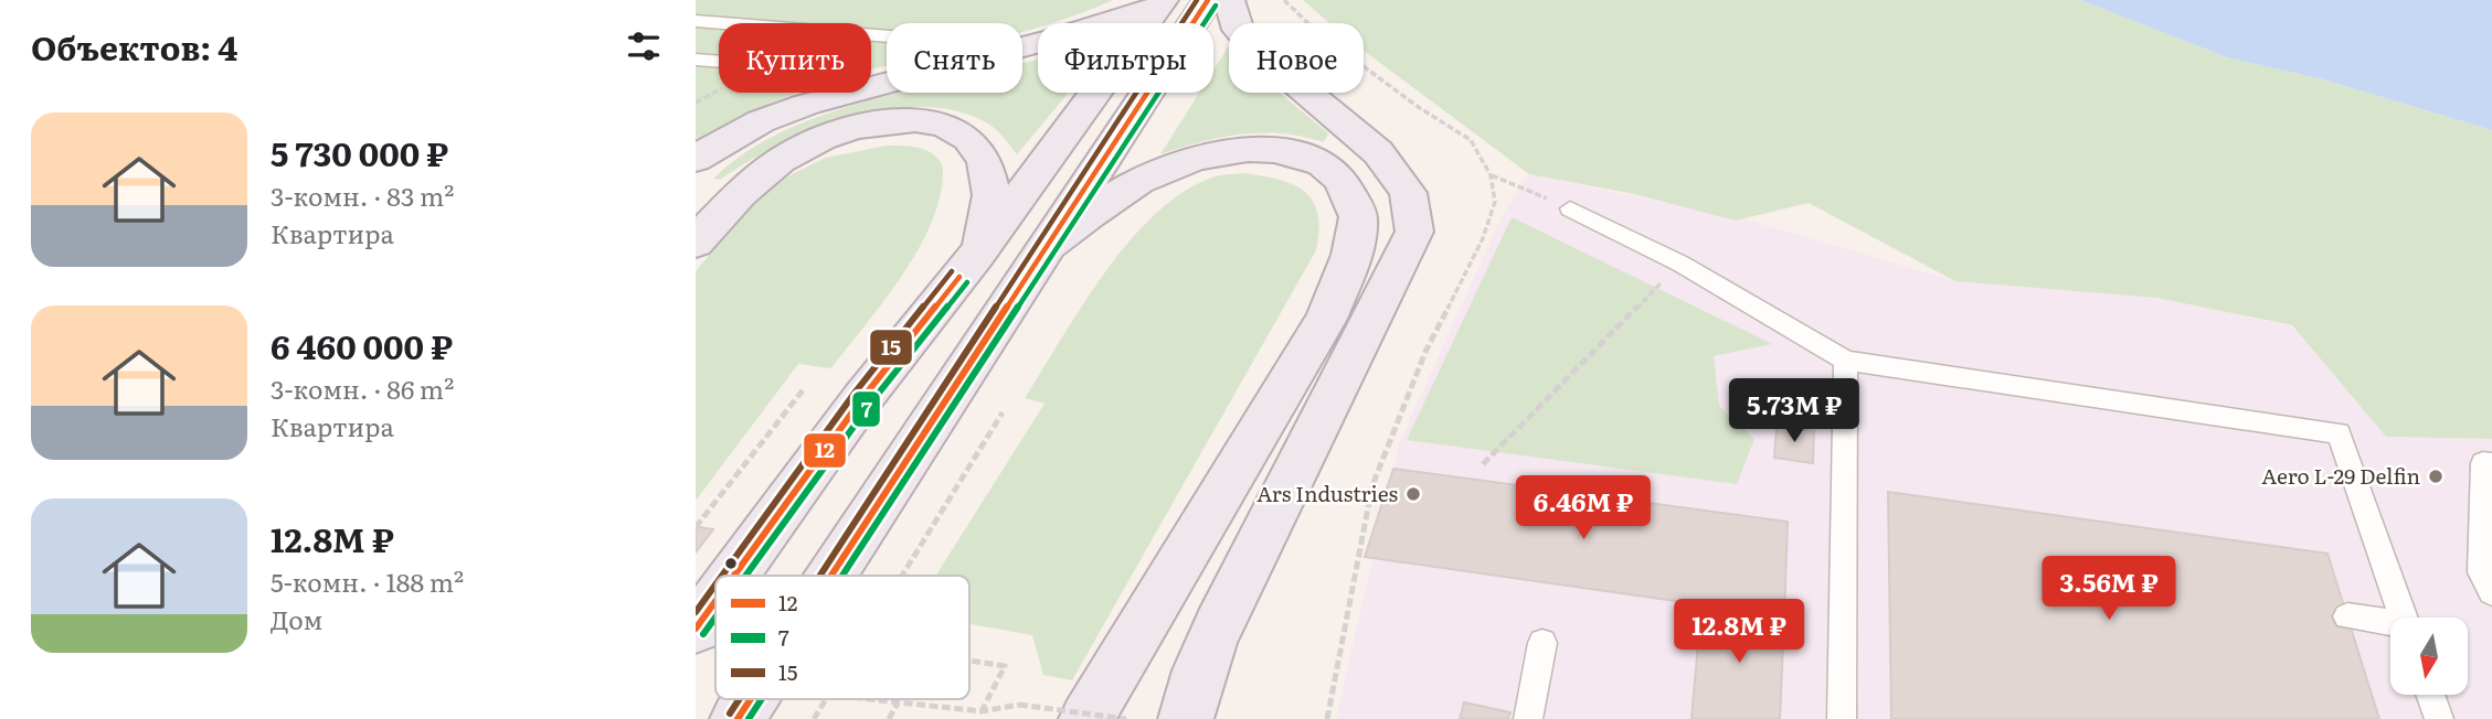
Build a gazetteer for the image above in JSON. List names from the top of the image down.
{
  "places": ["Aero L-29 Delfin", "Ars Industries"],
  "lines": ["transit line 12", "transit line 15", "transit line 7"],
  "legend": ["12", "7", "15"],
  "north": "bottom",
  "page": {
    "heading": "Объектов: 4",
    "chip": [
      "Купить",
      "Снять",
      "Фильтры",
      "Новое"
    ],
    "list": [
      {
        "name": "5 730 000 ₽",
        "note": "3-комн. · 83 m² · Квартира"
      },
      {
        "name": "6 460 000 ₽",
        "note": "3-комн. · 86 m² · Квартира"
      },
      {
        "name": "12.8M ₽",
        "note": "5-комн. · 188 m² · Дом"
      }
    ],
    "price": [
      "5.73M ₽",
      "6.46M ₽",
      "3.56M ₽",
      "12.8M ₽"
    ]
  }
}
